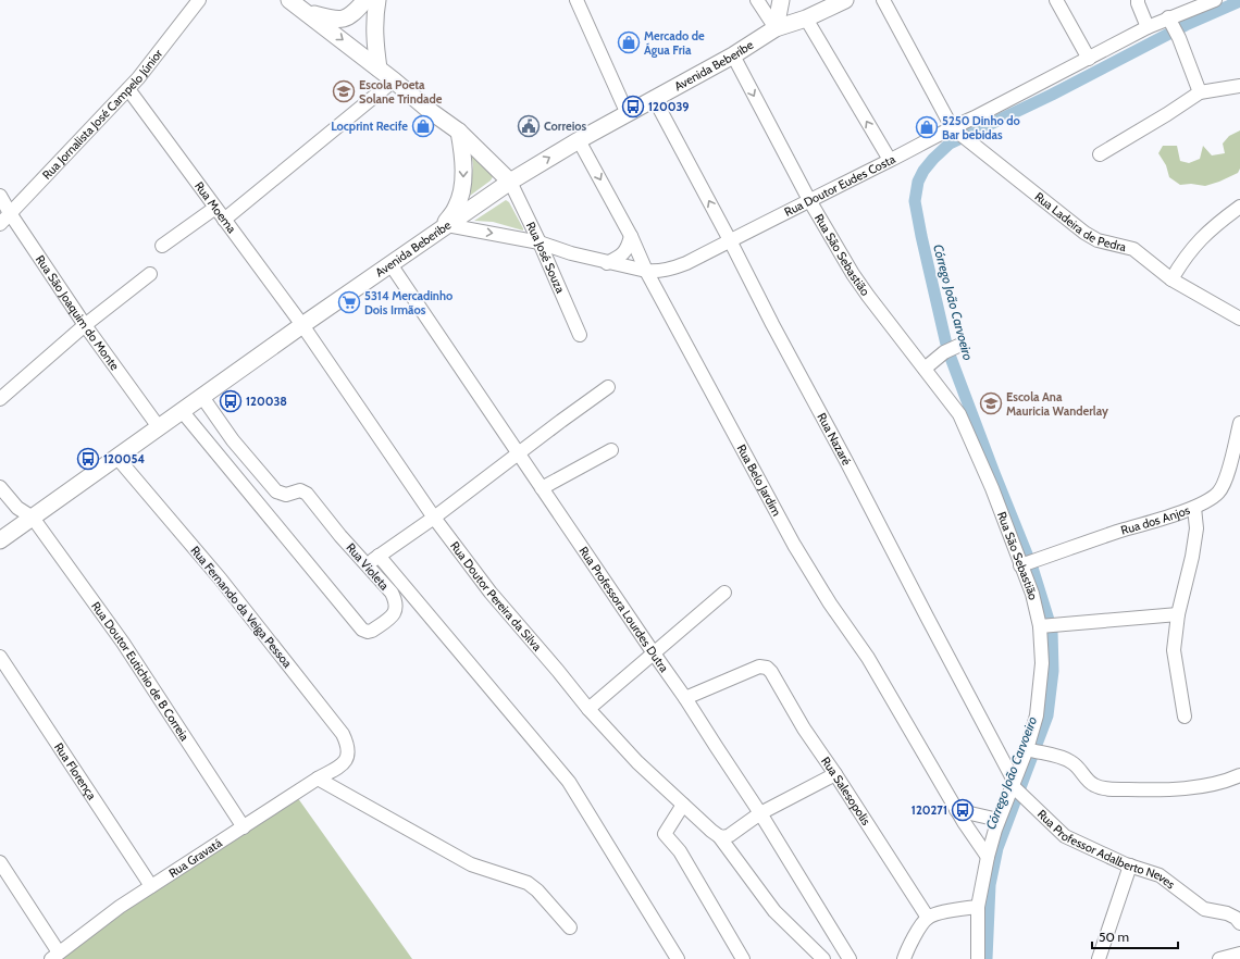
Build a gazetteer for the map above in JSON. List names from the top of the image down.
{
  "streets": {
    "main road": ["Avenida Beberibe"],
    "street": [
      "Rua Jornalista José Campelo Júnior",
      "Rua Doutor Eudes Costa",
      "Rua Moema",
      "Rua Ladeira de Pedra",
      "Rua São Sebastião",
      "Rua José Souza",
      "Rua São Joaquim do Monte",
      "Rua Nazaré",
      "Rua Belo Jardim",
      "Rua dos Anjos",
      "Rua Violeta",
      "Rua Doutor Pereira da Silva",
      "Rua Fernando da Veiga Pessoa",
      "Rua Professora Lourdes Dutra",
      "Rua Doutor Eutichio de B Correia",
      "Rua Florença",
      "Rua Salesopolis",
      "Rua Professor Adalberto Neves",
      "Rua Gravatá"
    ]
  },
  "crossings": [
    ["Avenida Beberibe", "Rua Doutor Eudes Costa"],
    ["Avenida Beberibe", "Rua Moema"],
    ["Avenida Beberibe", "Rua São Sebastião"],
    ["Avenida Beberibe", "Rua José Souza"],
    ["Avenida Beberibe", "Rua São Joaquim do Monte"],
    ["Avenida Beberibe", "Rua Nazaré"],
    ["Avenida Beberibe", "Rua Belo Jardim"],
    ["Avenida Beberibe", "Rua Violeta"],
    ["Avenida Beberibe", "Rua Doutor Pereira da Silva"],
    ["Avenida Beberibe", "Rua Fernando da Veiga Pessoa"],
    ["Avenida Beberibe", "Rua Professora Lourdes Dutra"],
    ["Avenida Beberibe", "Rua Doutor Eutichio de B Correia"],
    ["Rua Jornalista José Campelo Júnior", "Rua Moema"],
    ["Rua Jornalista José Campelo Júnior", "Rua São Joaquim do Monte"],
    ["Rua Doutor Eudes Costa", "Rua Ladeira de Pedra"],
    ["Rua Doutor Eudes Costa", "Rua São Sebastião"],
    ["Rua Doutor Eudes Costa", "Rua José Souza"],
    ["Rua Doutor Eudes Costa", "Rua Nazaré"],
    ["Rua Doutor Eudes Costa", "Rua Belo Jardim"],
    ["Rua Moema", "Rua Doutor Pereira da Silva"],
    ["Rua São Sebastião", "Rua Nazaré"],
    ["Rua São Sebastião", "Rua Belo Jardim"],
    ["Rua São Sebastião", "Rua dos Anjos"],
    ["Rua São Sebastião", "Rua Professor Adalberto Neves"],
    ["Rua Nazaré", "Rua Professor Adalberto Neves"],
    ["Rua Violeta", "Rua Doutor Pereira da Silva"],
    ["Rua Violeta", "Rua Professora Lourdes Dutra"],
    ["Rua Fernando da Veiga Pessoa", "Rua Gravatá"],
    ["Rua Professora Lourdes Dutra", "Rua Salesopolis"],
    ["Rua Doutor Eutichio de B Correia", "Rua Gravatá"],
    ["Rua Florença", "Rua Gravatá"]
  ],
  "water": ["Córrego João Carvoeiro"],
  "places": {
    "shop": ["Mercado de Água Fria", "Locprint Recife", "5250 Dinho do Bar bebidas"],
    "school or university": ["Escola Poeta Solane Trindade", "Escola Ana Mauricia Wanderlay"],
    "bus stop": [
      "120039",
      "120038",
      "120054",
      "120271"
    ],
    "public building": ["Correios"],
    "supermarket": ["5314 Mercadinho Dois Irmãos"]
  },
  "scale_bar": "50 m"
}
